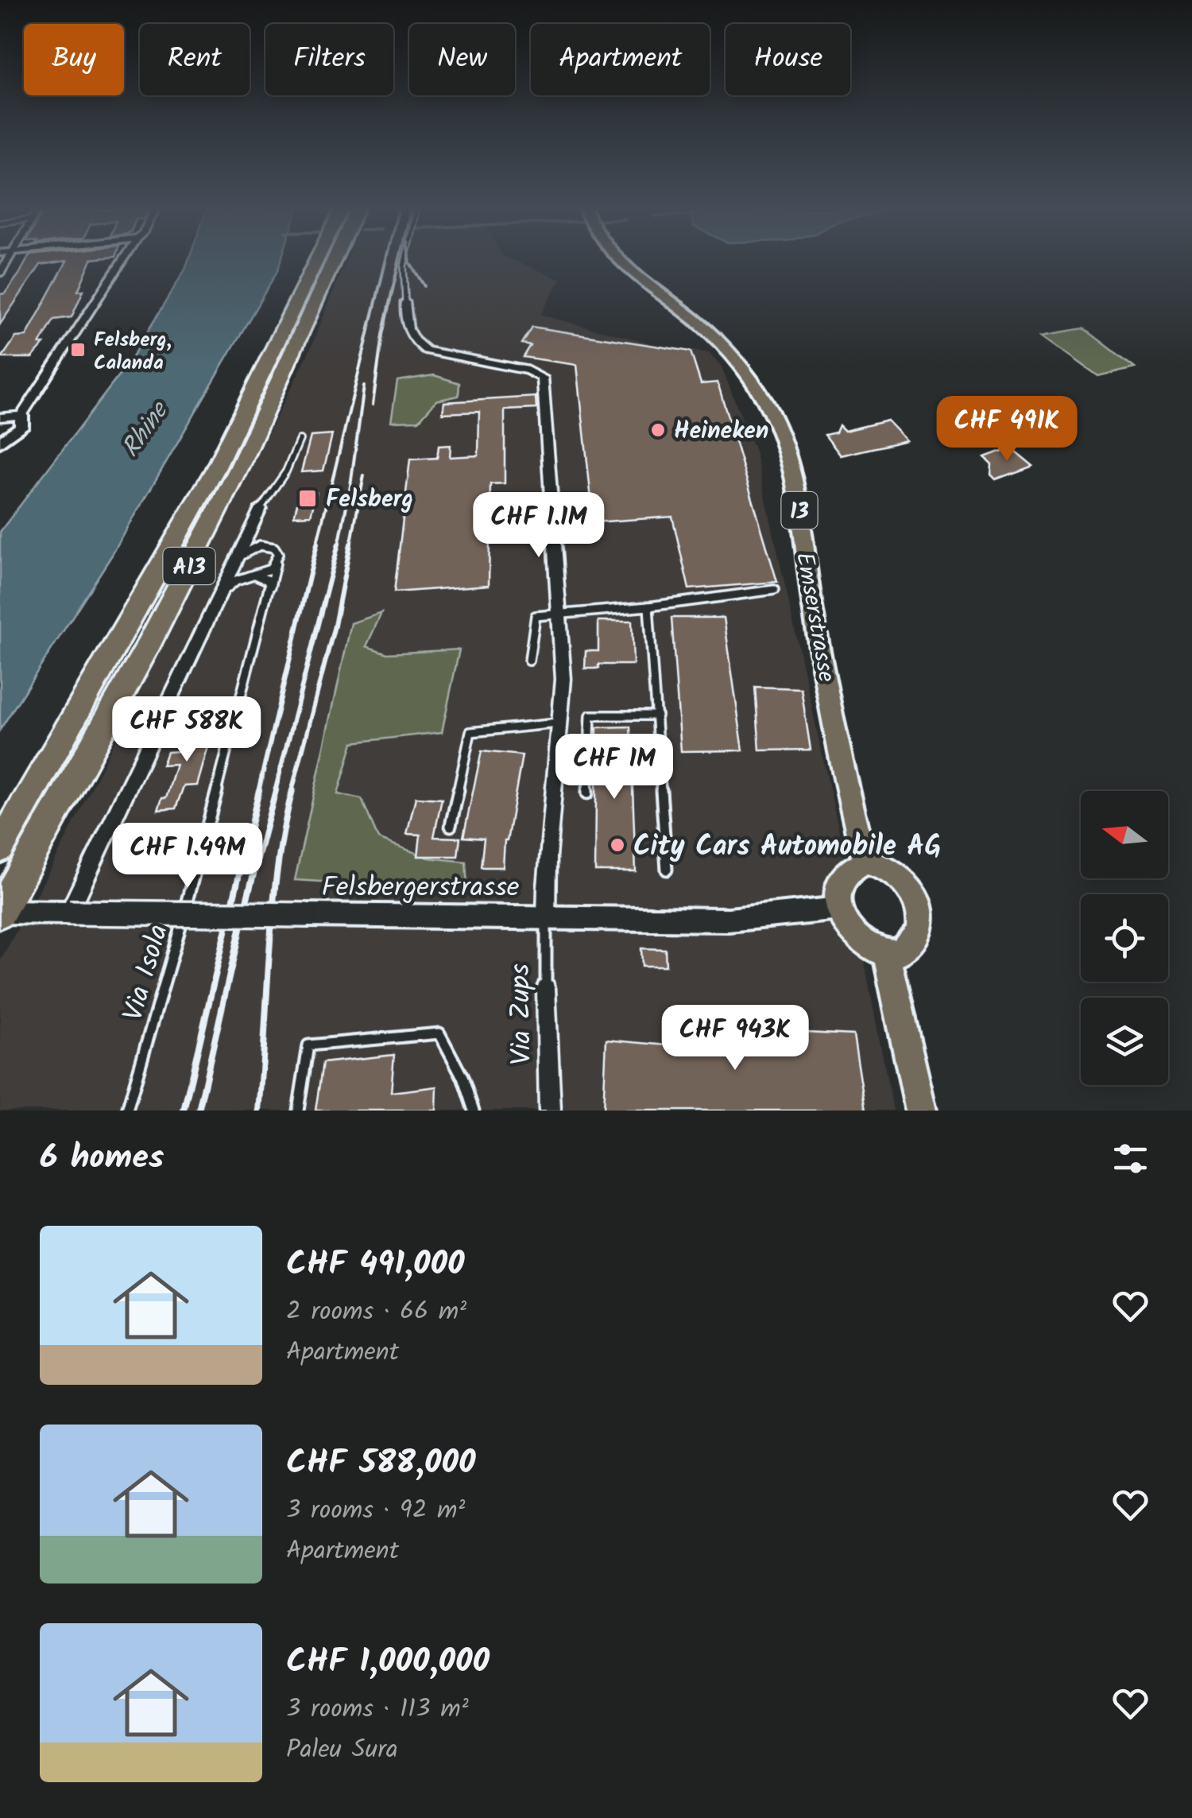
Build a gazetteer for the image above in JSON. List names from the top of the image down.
{
  "streets": {
    "highway": ["A13"],
    "main road": ["13", "Emserstrasse"],
    "street": ["Felsbergerstrasse", "Via Zups"],
    "lane": ["Via Isola"]
  },
  "crossings": [
    ["A13", "Felsbergerstrasse"],
    ["Emserstrasse", "Felsbergerstrasse"],
    ["Felsbergerstrasse", "Via Zups"]
  ],
  "water": ["Rhine"],
  "places": {
    "transit": ["Felsberg, Calanda", "Felsberg"],
    "other": ["Heineken", "City Cars Automobile AG"]
  },
  "north": "left",
  "page": {
    "chip": [
      "Buy",
      "Rent",
      "Filters",
      "New",
      "Apartment",
      "House"
    ],
    "price": [
      "CHF 491K",
      "CHF 1.1M",
      "CHF 588K",
      "CHF 1M",
      "CHF 1.49M",
      "CHF 943K"
    ],
    "heading": "6 homes",
    "list": [
      {
        "name": "CHF 491,000",
        "note": "2 rooms · 66 m² · Apartment"
      },
      {
        "name": "CHF 588,000",
        "note": "3 rooms · 92 m² · Apartment"
      },
      {
        "name": "CHF 1,000,000",
        "note": "3 rooms · 113 m² · Paleu Sura"
      }
    ]
  }
}
